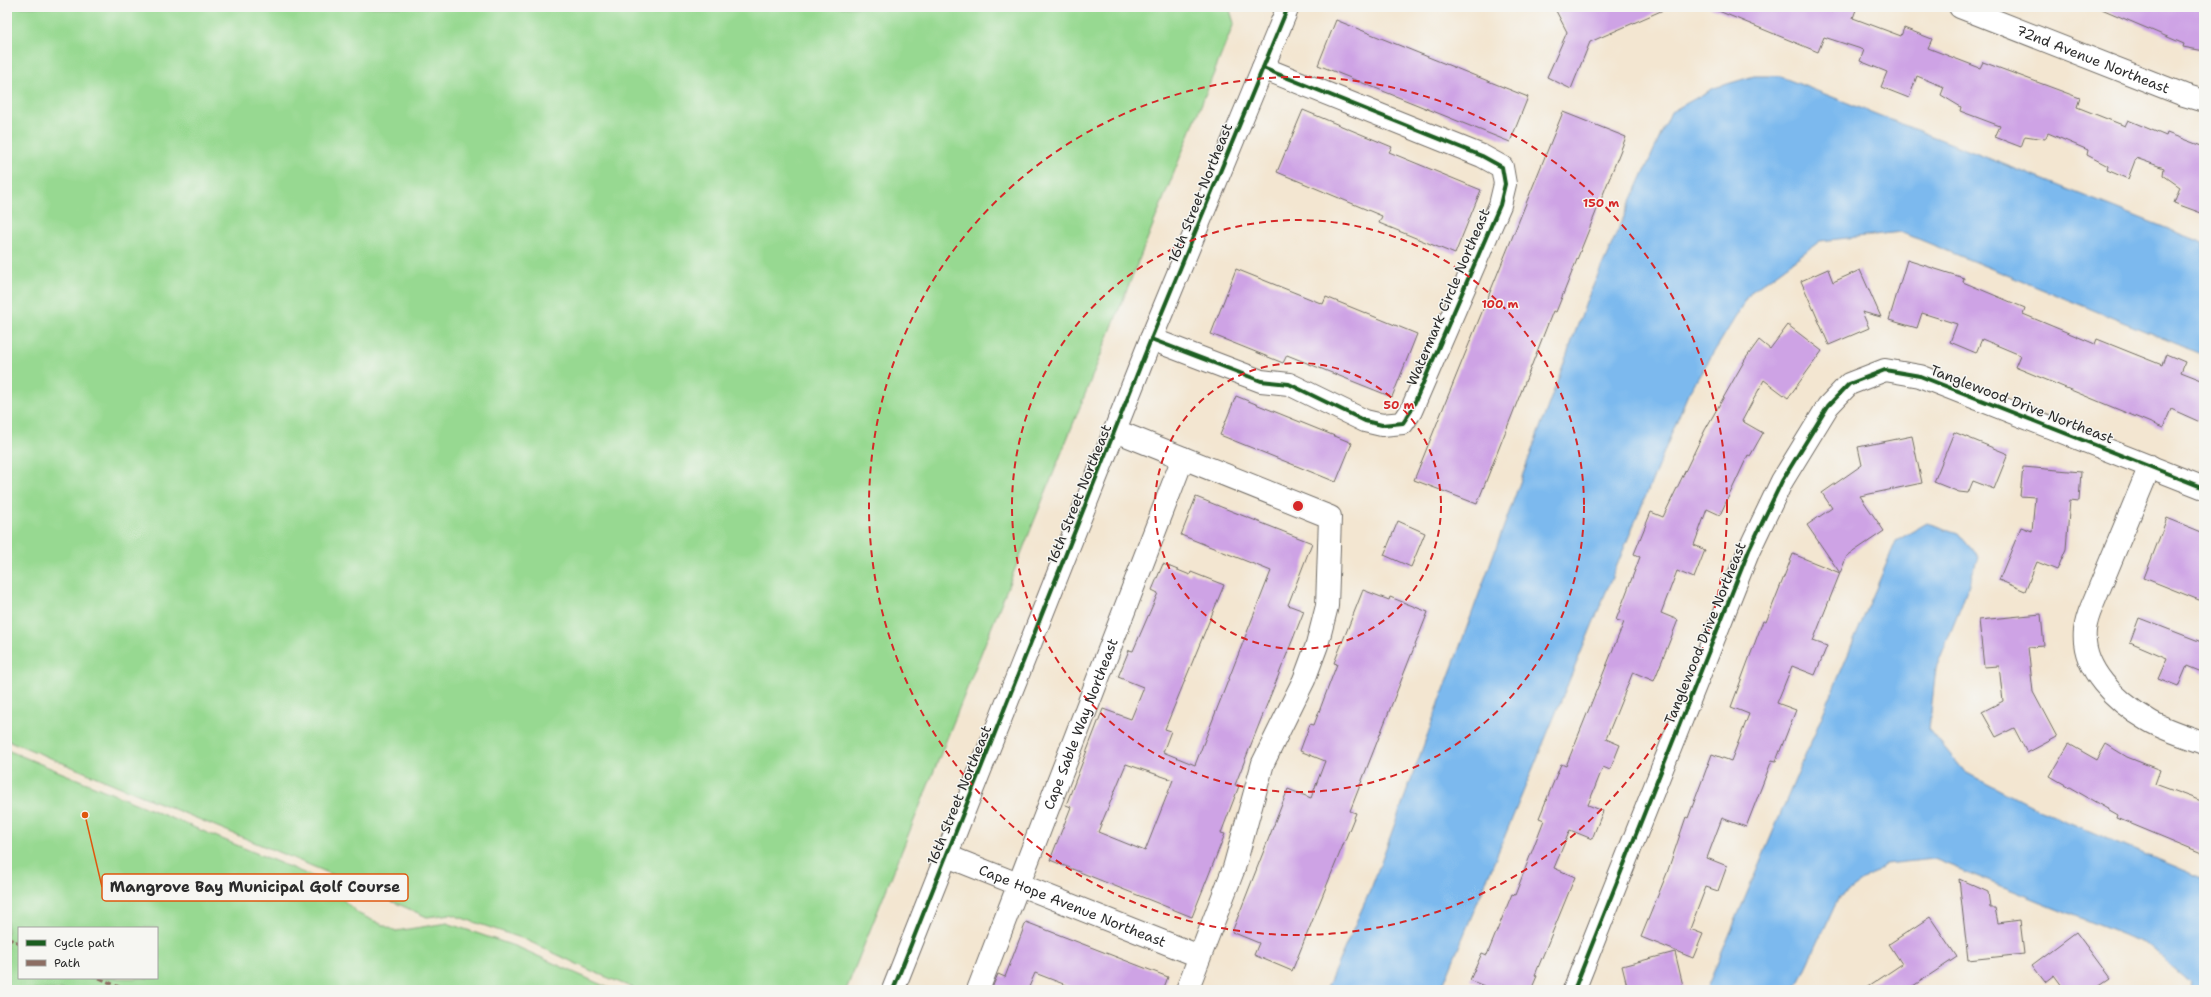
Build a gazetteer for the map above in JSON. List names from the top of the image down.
{
  "streets": {
    "street": [
      "72nd Avenue Northeast",
      "16th Street Northeast",
      "Watermark Circle Northeast",
      "Tanglewood Drive Northeast",
      "Cape Sable Way Northeast",
      "Cape Hope Avenue Northeast"
    ]
  },
  "crossings": [
    ["16th Street Northeast", "Watermark Circle Northeast"],
    ["16th Street Northeast", "Cape Hope Avenue Northeast"],
    ["Cape Sable Way Northeast", "Cape Hope Avenue Northeast"]
  ],
  "places": ["Mangrove Bay Municipal Golf Course"],
  "legend": ["Cycle path", "Path"],
  "rings": ["150 m", "100 m", "50 m"]
}
